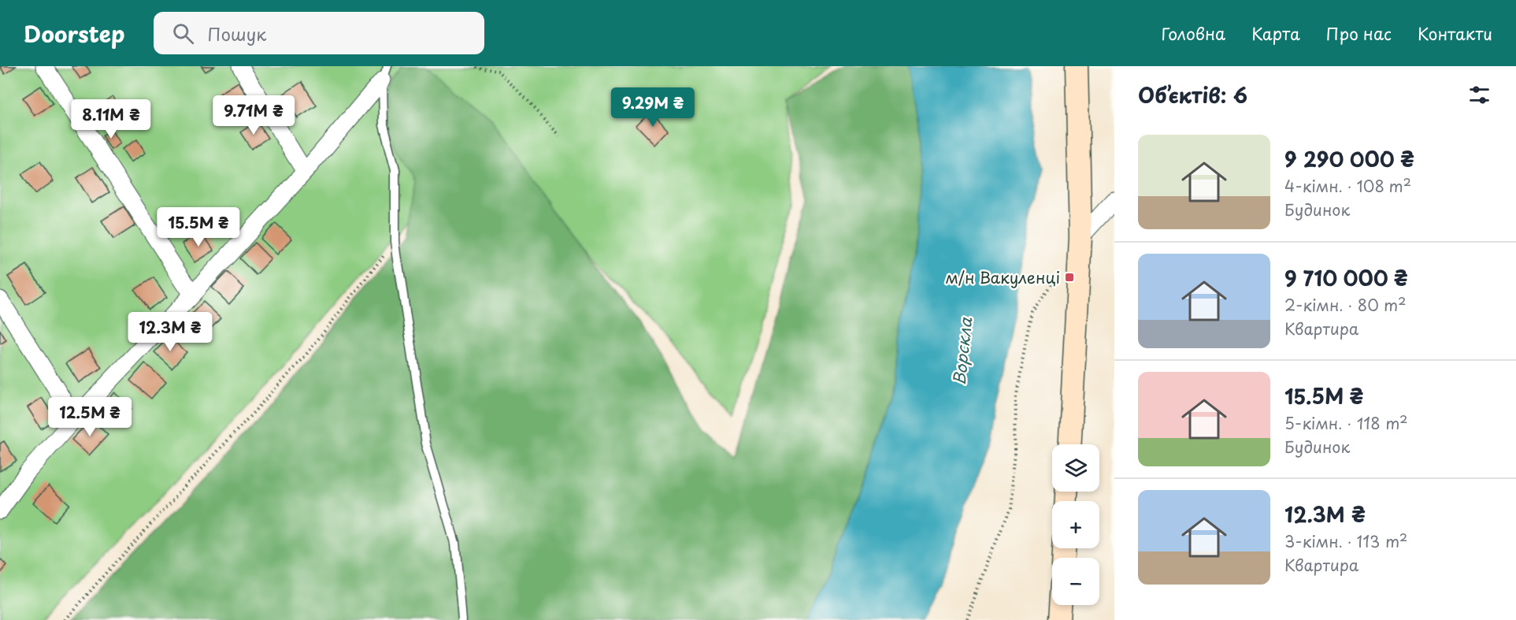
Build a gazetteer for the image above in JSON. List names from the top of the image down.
{
  "water": ["Ворскла"],
  "places": {
    "transit": ["м/н Вакуленці"]
  },
  "page": {
    "header": "Doorstep",
    "search": "Пошук",
    "nav": [
      "Головна",
      "Карта",
      "Про нас",
      "Контакти"
    ],
    "heading": "Об’єктів: 6",
    "price": [
      "9.29M ₴",
      "9.71M ₴",
      "8.11M ₴",
      "15.5M ₴",
      "12.3M ₴",
      "12.5M ₴"
    ],
    "list": [
      {
        "name": "9 290 000 ₴",
        "note": "4-кімн. · 108 m² · Будинок"
      },
      {
        "name": "9 710 000 ₴",
        "note": "2-кімн. · 80 m² · Квартира"
      },
      {
        "name": "15.5M ₴",
        "note": "5-кімн. · 118 m² · Будинок"
      },
      {
        "name": "12.3M ₴",
        "note": "3-кімн. · 113 m² · Квартира"
      }
    ],
    "map_buttons": ["+", "−"]
  }
}
